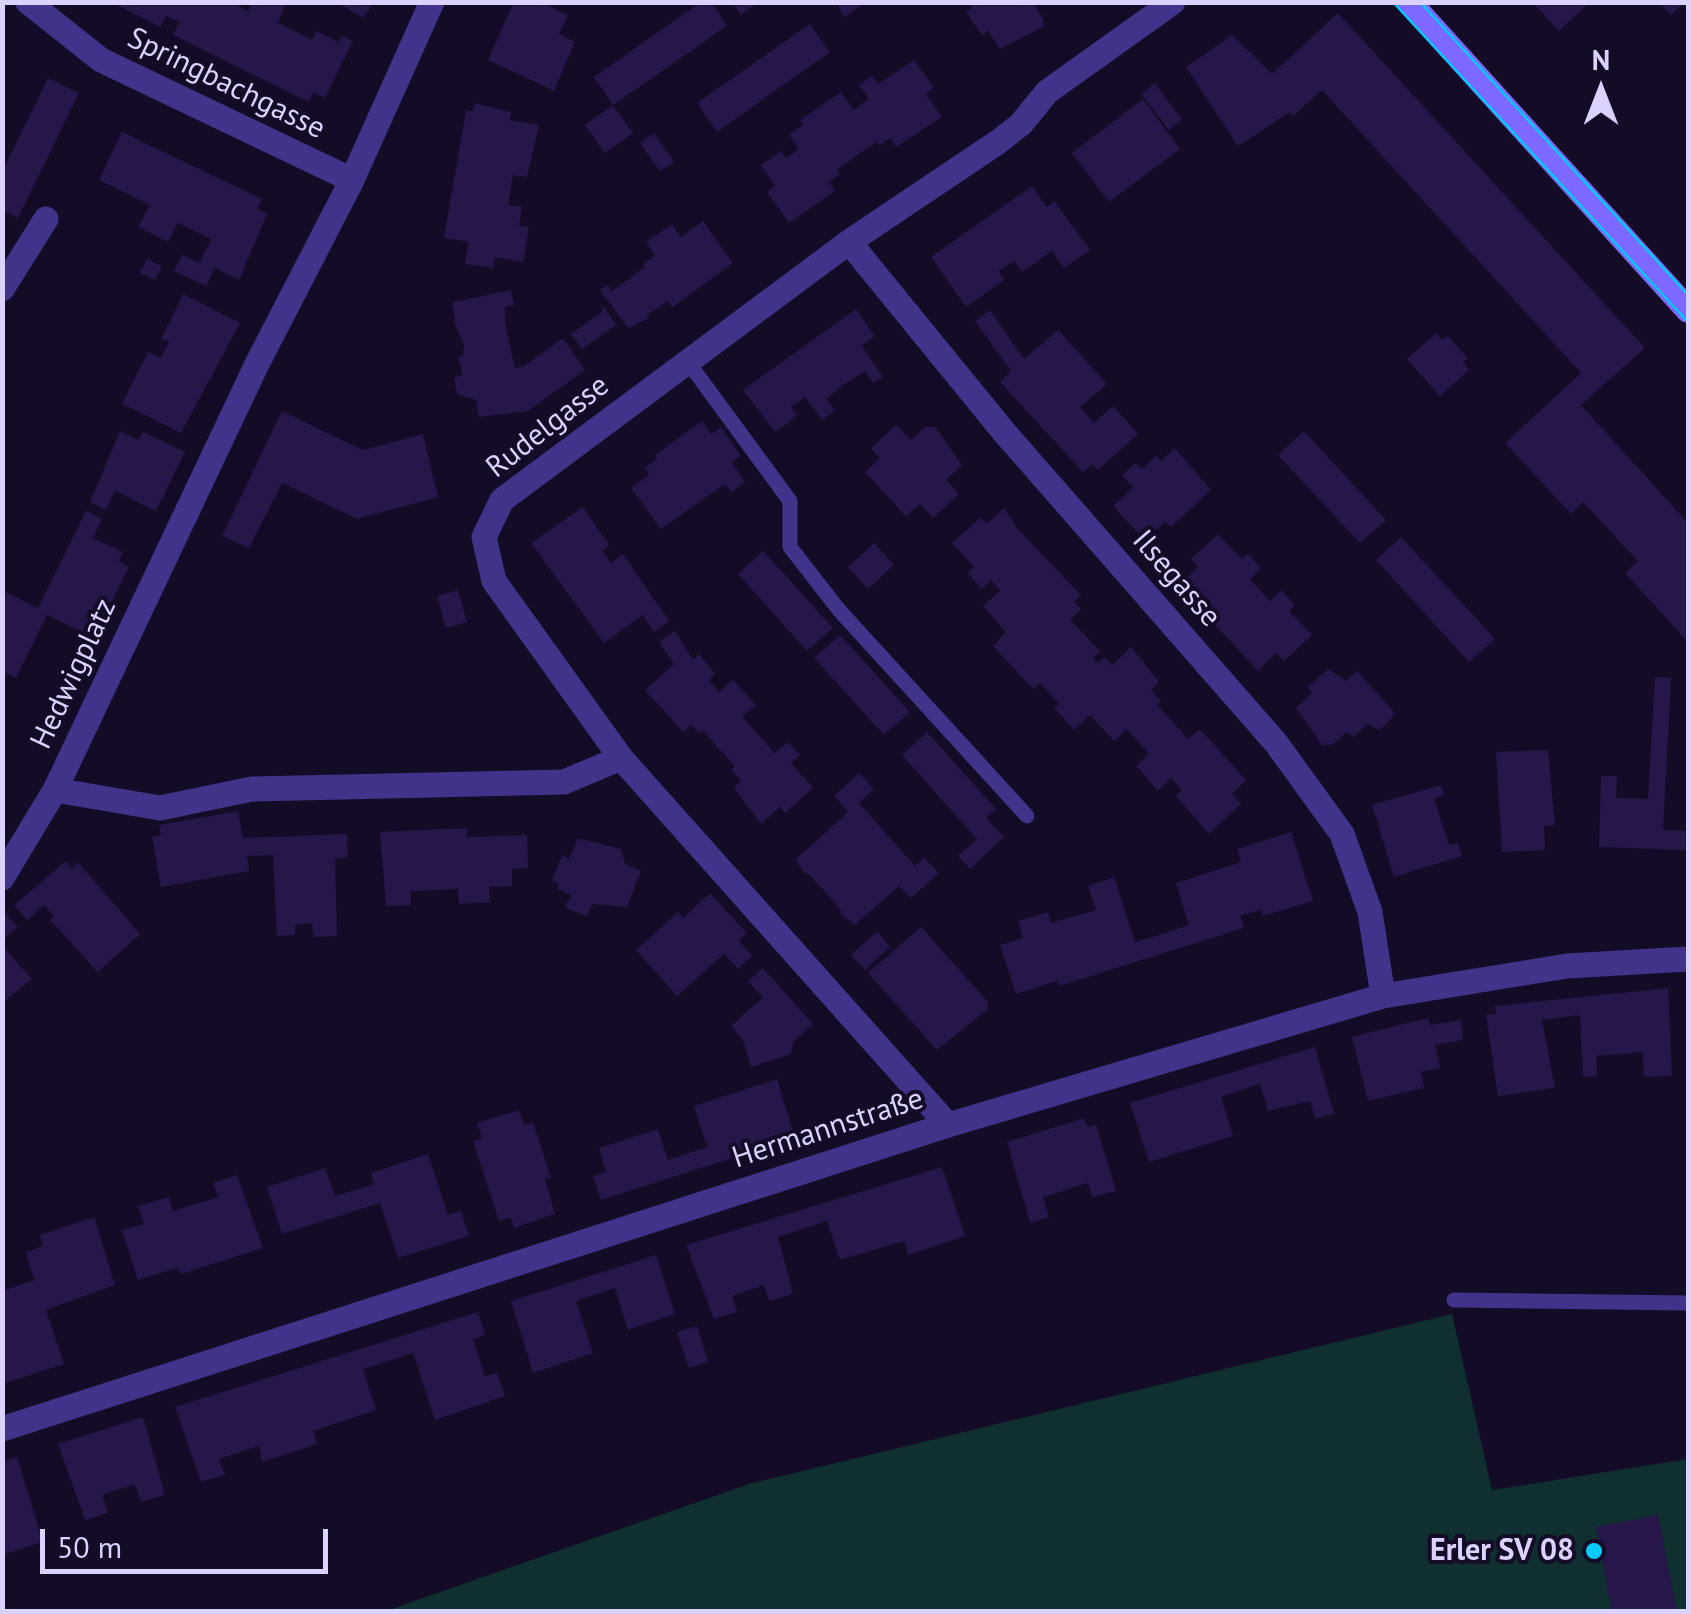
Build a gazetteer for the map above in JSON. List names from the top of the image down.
{
  "streets": {
    "street": [
      "Springbachgasse",
      "Rudelgasse",
      "Ilsegasse",
      "Hedwigplatz",
      "Hermannstraße"
    ]
  },
  "crossings": [
    ["Springbachgasse", "Hedwigplatz"],
    ["Rudelgasse", "Ilsegasse"],
    ["Rudelgasse", "Hedwigplatz"],
    ["Rudelgasse", "Hermannstraße"],
    ["Ilsegasse", "Hermannstraße"]
  ],
  "places": ["Erler SV 08"],
  "scale_bar": "50 m",
  "north": "top"
}
